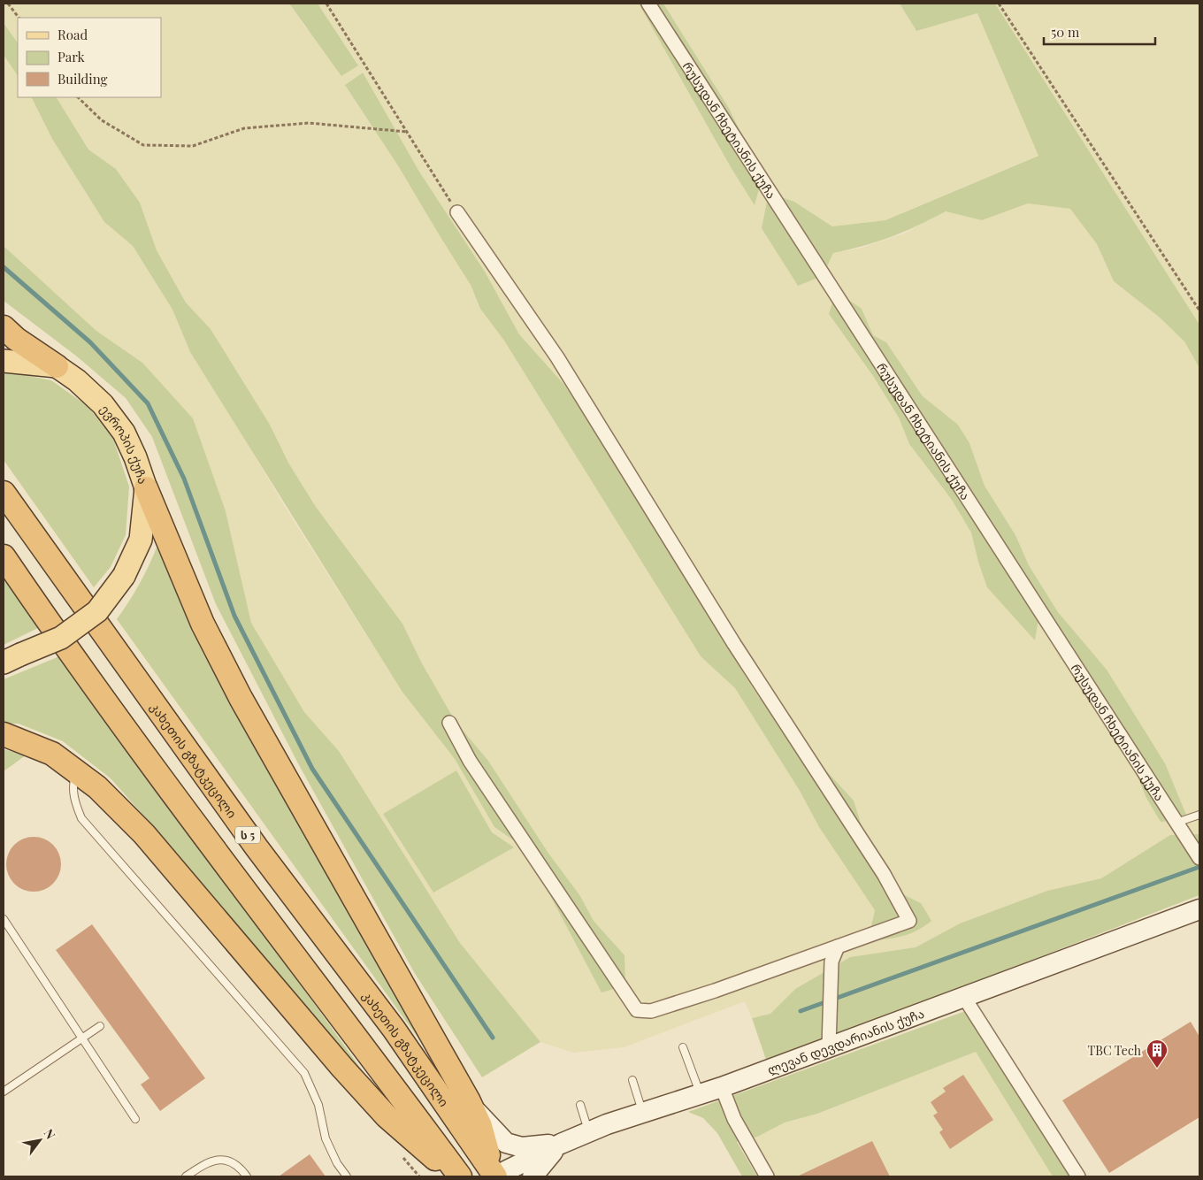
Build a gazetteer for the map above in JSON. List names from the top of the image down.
{
  "streets": {
    "highway": ["კახეთის გზატკეცილი", "ს 5"],
    "main road": ["ევროპის ქუჩა", "ლევან დევდარიანის ქუჩა"],
    "street": ["რუსუდან ჩხეტიანის ქუჩა"]
  },
  "crossings": [
    ["კახეთის გზატკეცილი", "ლევან დევდარიანის ქუჩა"]
  ],
  "places": {
    "building": ["TBC Tech"]
  },
  "legend": ["Road", "Park", "Building"],
  "scale_bar": "50 m",
  "north": "top right"
}
